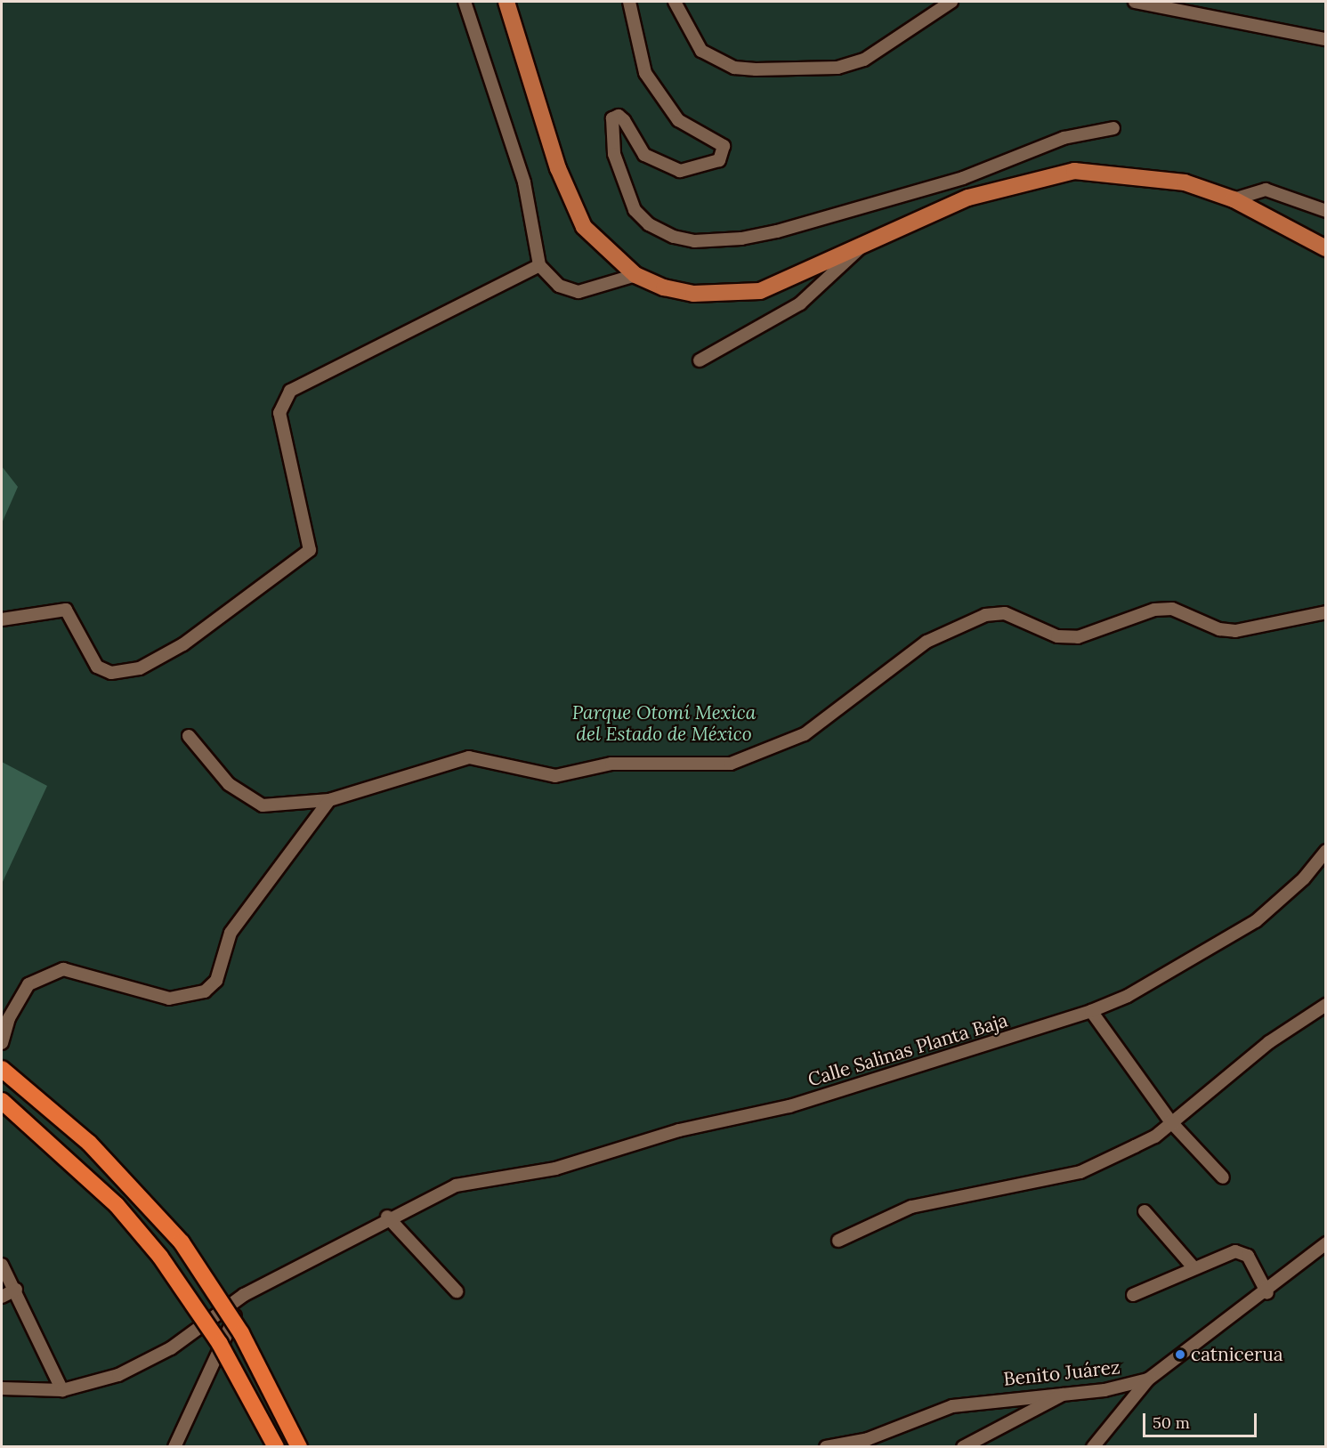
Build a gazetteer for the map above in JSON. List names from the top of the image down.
{
  "streets": {
    "street": ["Calle Salinas Planta Baja", "Benito Juárez"]
  },
  "parks": ["Parque Otomí Mexica del Estado de México"],
  "places": ["catnicerua"],
  "scale_bar": "50 m"
}
